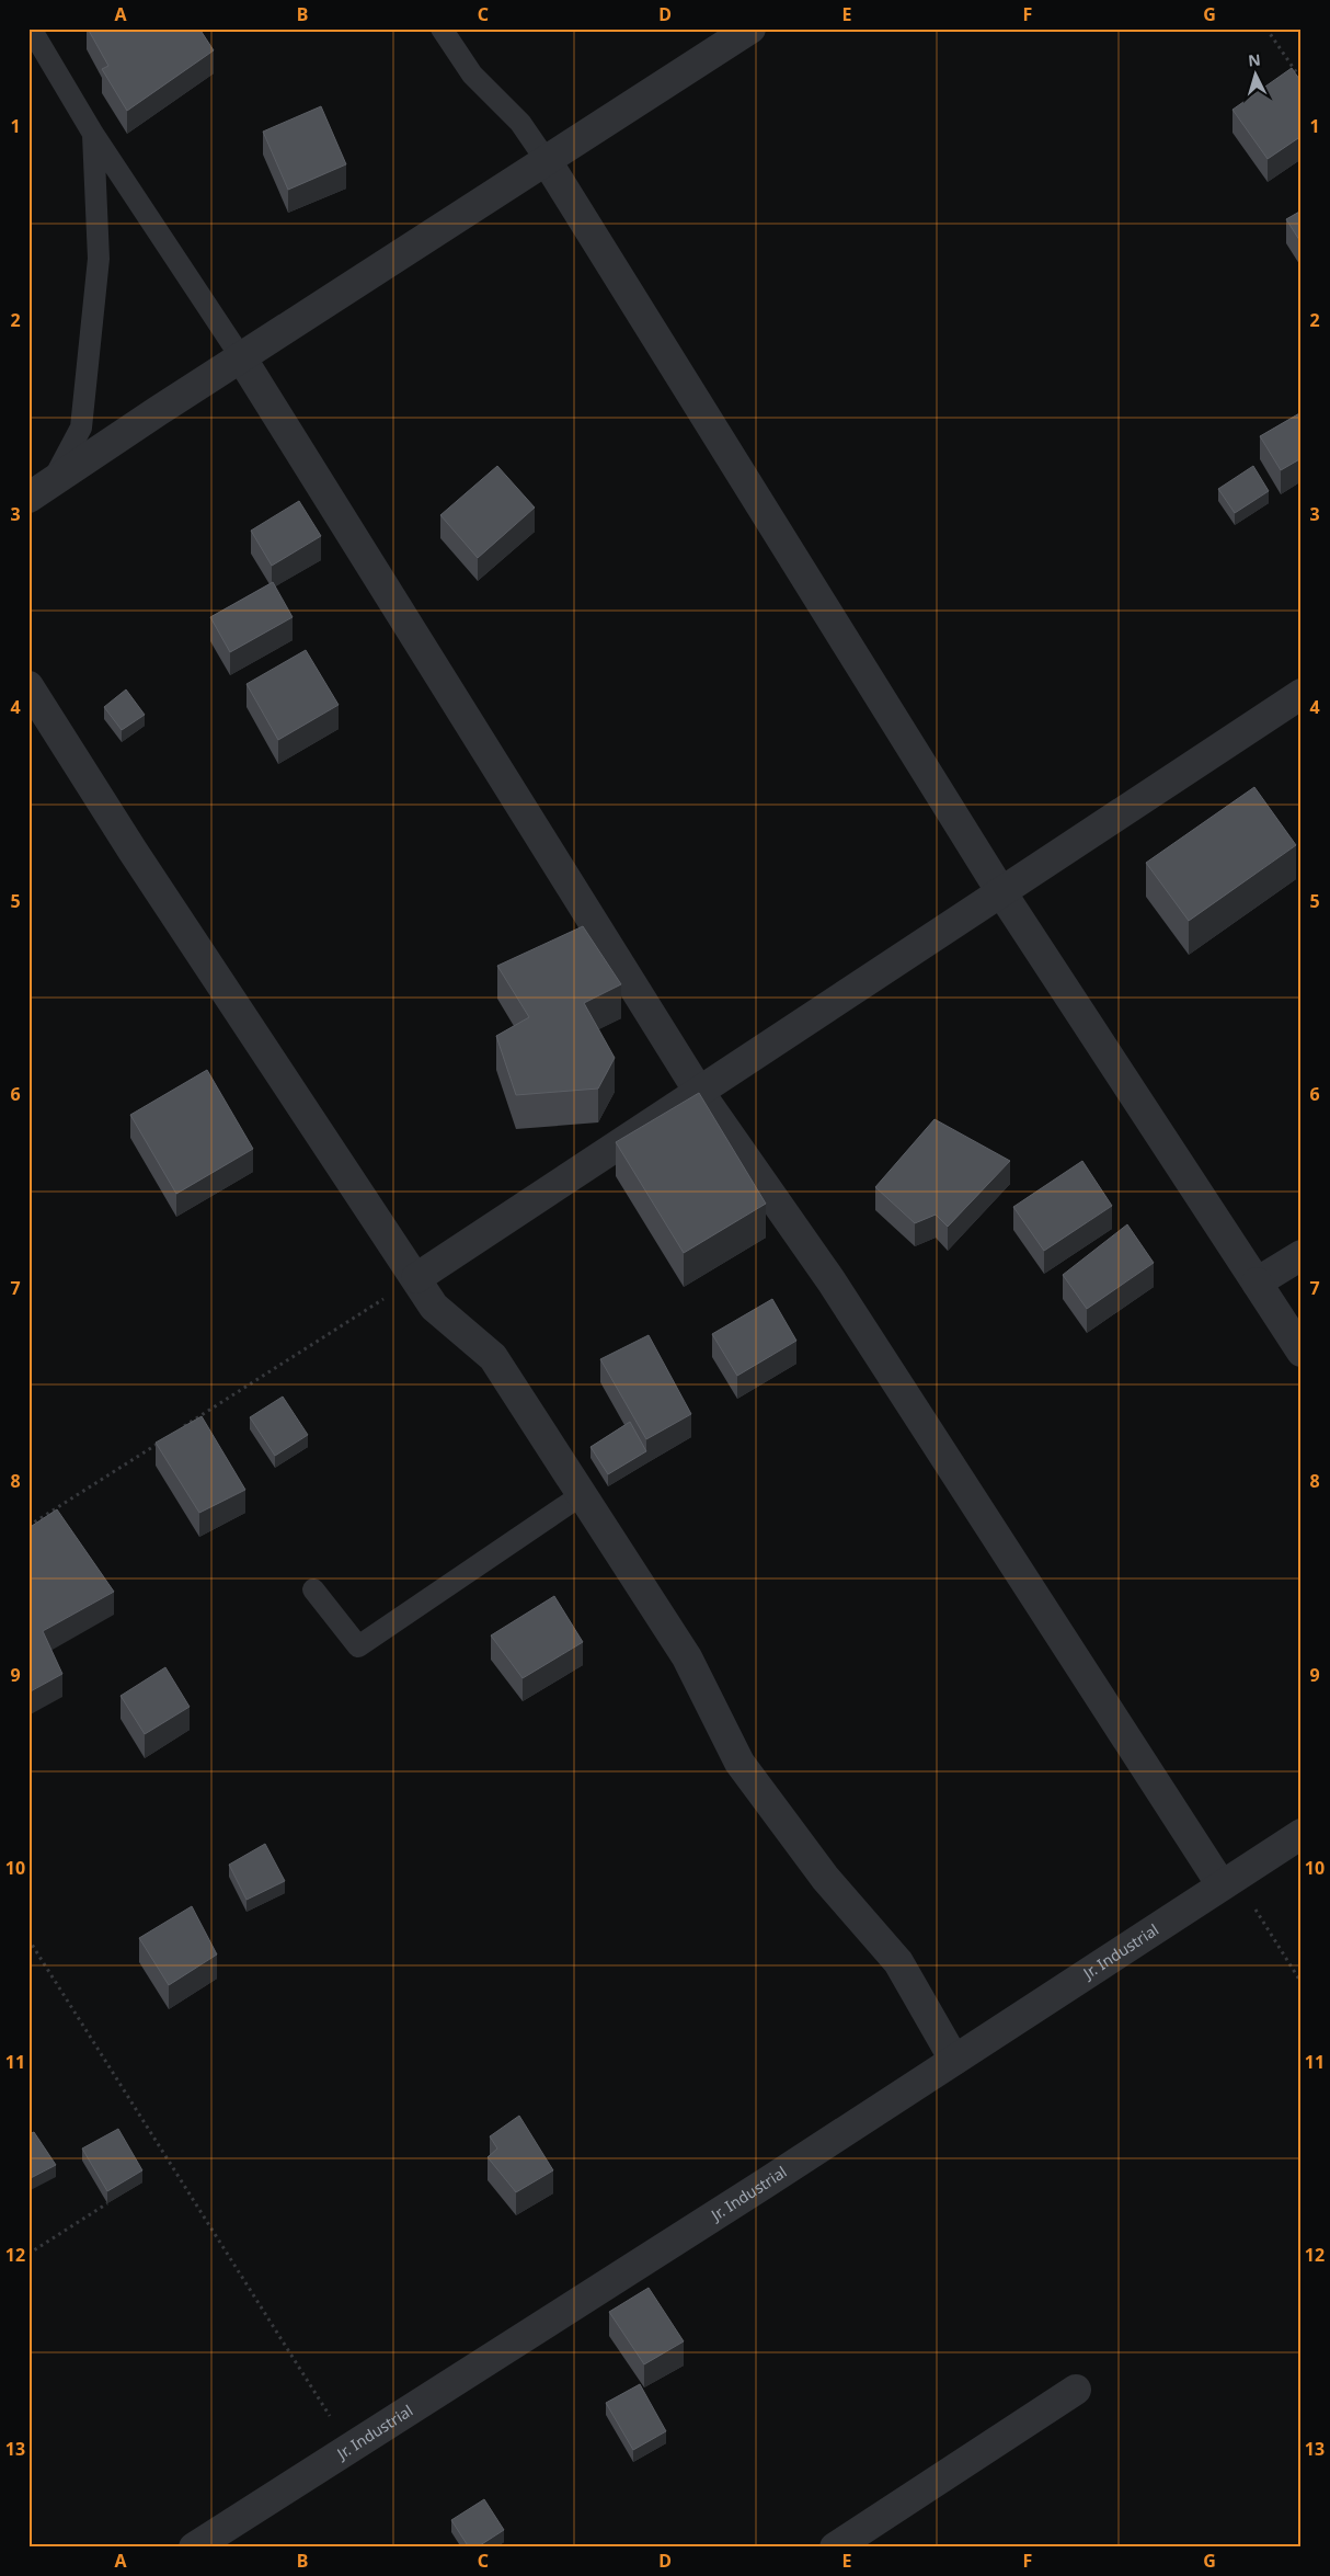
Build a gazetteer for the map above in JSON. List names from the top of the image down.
{
  "streets": {
    "street": ["Jr. Industrial"]
  },
  "north": "top",
  "grid": {
    "columns": [
      "A",
      "B",
      "C",
      "D",
      "E",
      "F",
      "G"
    ],
    "rows": [
      "1",
      "2",
      "3",
      "4",
      "5",
      "6",
      "7",
      "8",
      "9",
      "10",
      "11",
      "12",
      "13"
    ]
  }
}
